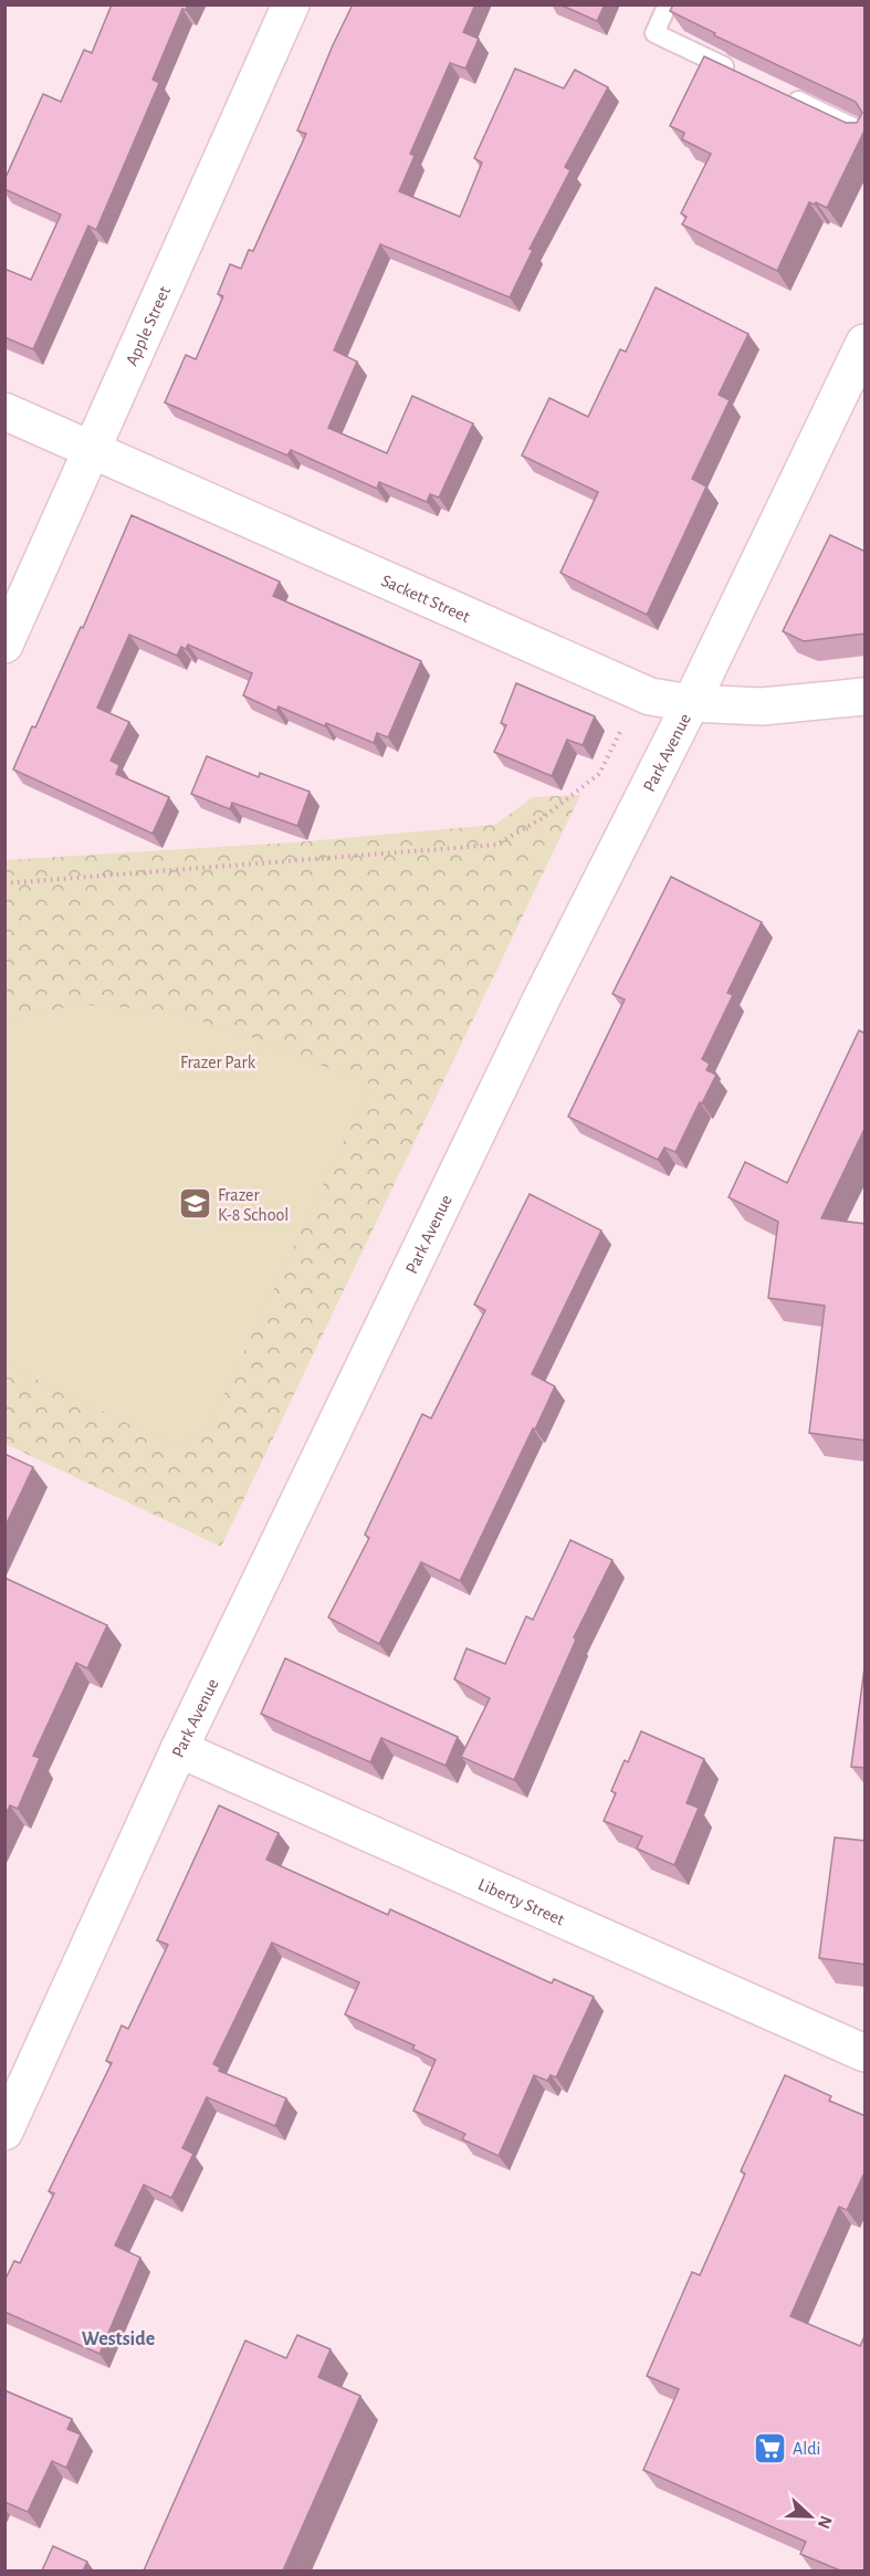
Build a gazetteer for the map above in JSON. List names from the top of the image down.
{
  "streets": {
    "street": [
      "Apple Street",
      "Sackett Street",
      "Park Avenue",
      "Liberty Street"
    ]
  },
  "crossings": [
    ["Apple Street", "Sackett Street"],
    ["Sackett Street", "Park Avenue"],
    ["Park Avenue", "Liberty Street"]
  ],
  "districts": ["Westside"],
  "parks": ["Frazer Park"],
  "places": {
    "school or university": ["Frazer K-8 School"],
    "supermarket": ["Aldi"]
  },
  "north": "right"
}
